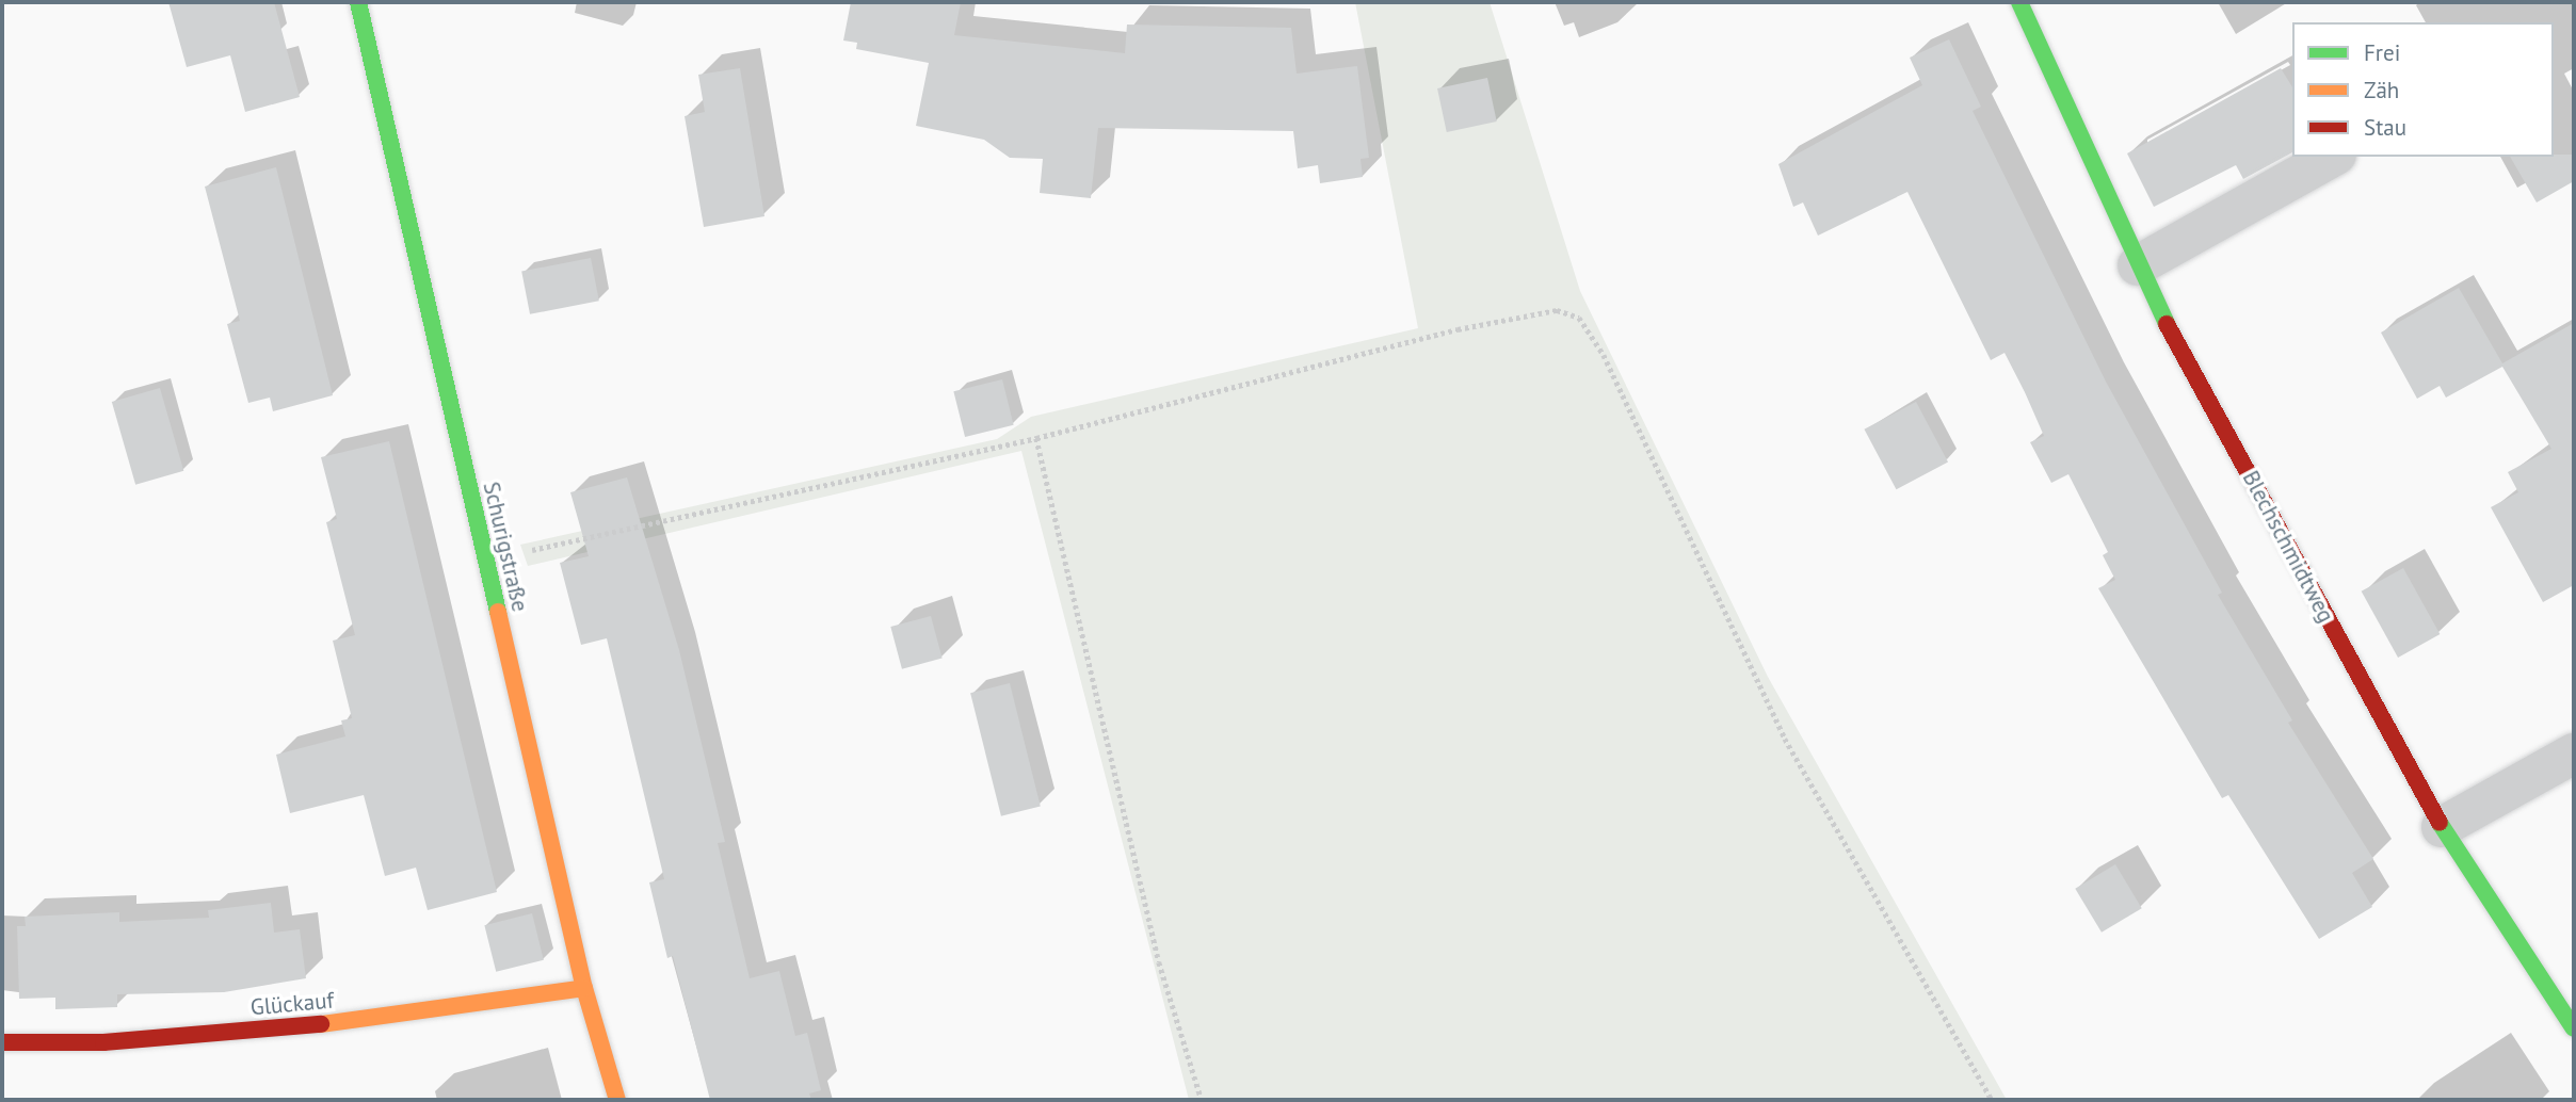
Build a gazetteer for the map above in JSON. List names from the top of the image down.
{
  "streets": {
    "street": ["Schurigstraße", "Blechschmidtweg", "Glückauf"]
  },
  "crossings": [
    ["Schurigstraße", "Glückauf"]
  ],
  "legend": ["Frei", "Zäh", "Stau"]
}
